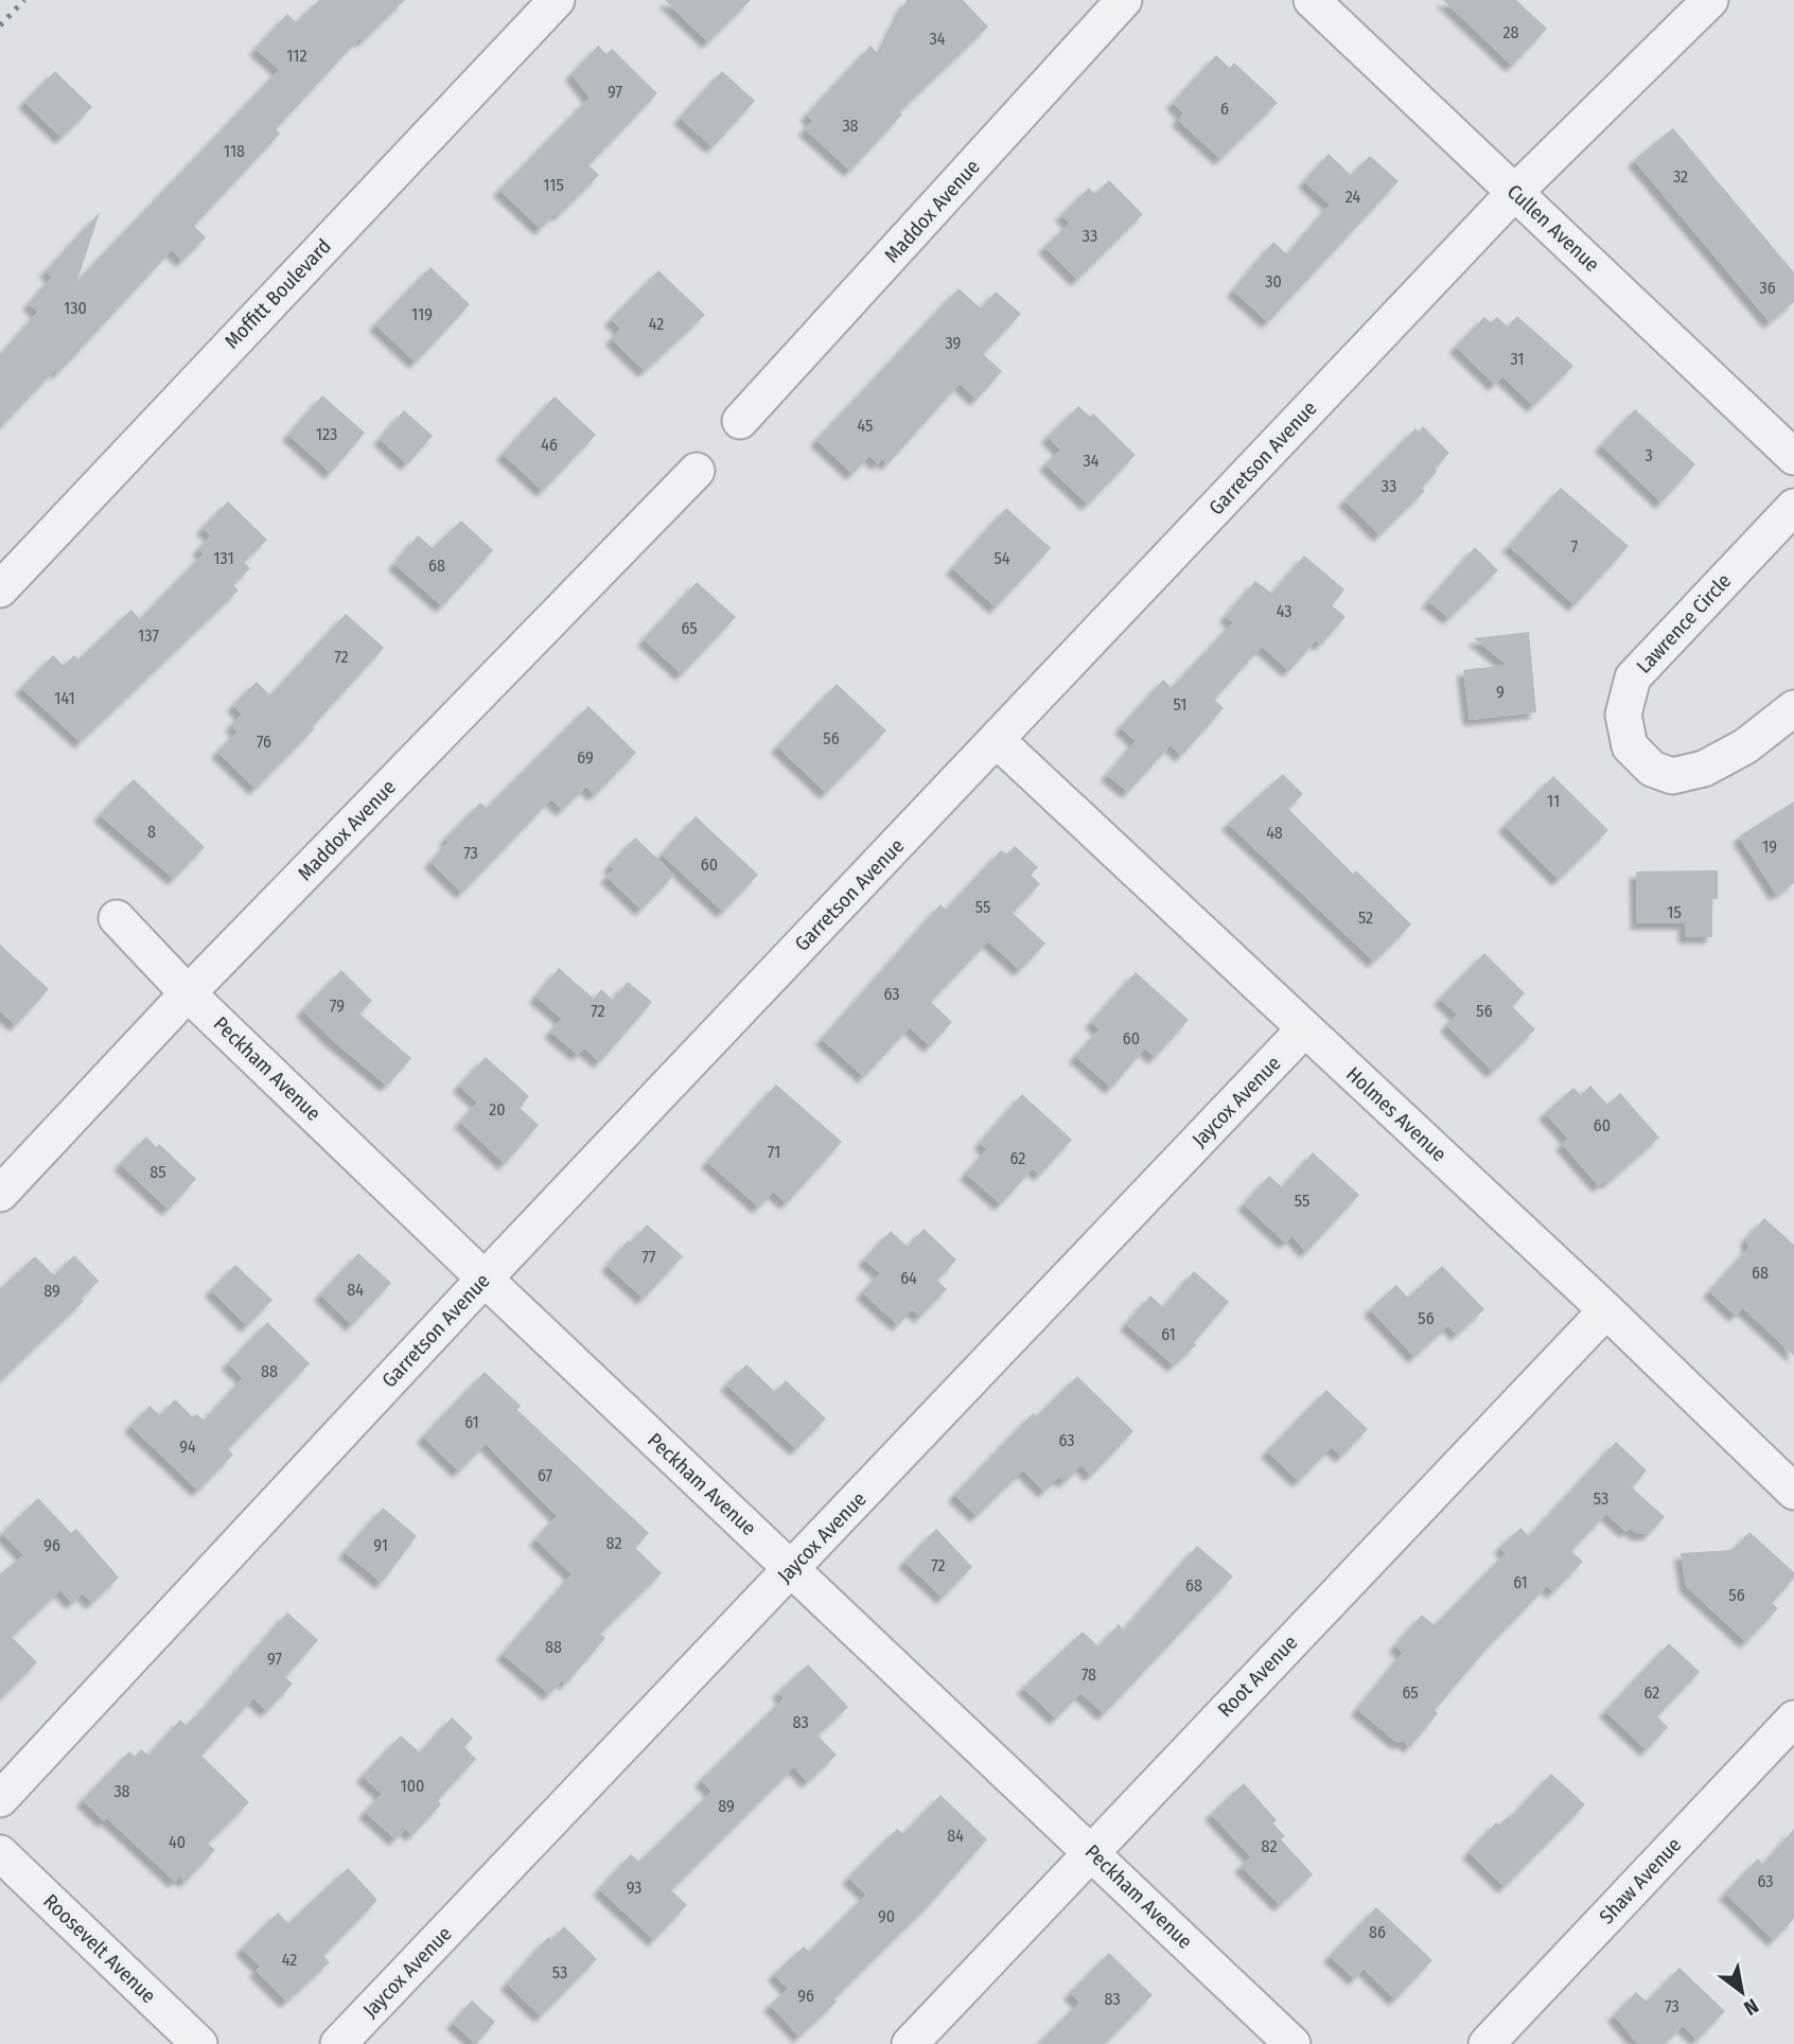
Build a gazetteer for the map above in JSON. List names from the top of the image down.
{
  "streets": {
    "street": [
      "Maddox Avenue",
      "Cullen Avenue",
      "Moffitt Boulevard",
      "Garretson Avenue",
      "Lawrence Circle",
      "Peckham Avenue",
      "Jaycox Avenue",
      "Holmes Avenue",
      "Root Avenue",
      "Shaw Avenue",
      "Roosevelt Avenue"
    ]
  },
  "crossings": [
    ["Maddox Avenue", "Peckham Avenue"],
    ["Cullen Avenue", "Garretson Avenue"],
    ["Garretson Avenue", "Peckham Avenue"],
    ["Garretson Avenue", "Holmes Avenue"],
    ["Peckham Avenue", "Jaycox Avenue"],
    ["Peckham Avenue", "Root Avenue"],
    ["Jaycox Avenue", "Holmes Avenue"],
    ["Holmes Avenue", "Root Avenue"]
  ],
  "house_numbers": [
    "28",
    "34",
    "112",
    "97",
    "6",
    "38",
    "118",
    "32",
    "115",
    "24",
    "33",
    "30",
    "36",
    "130",
    "119",
    "42",
    "39",
    "31",
    "45",
    "123",
    "46",
    "3",
    "34",
    "33",
    "7",
    "131",
    "54",
    "68",
    "43",
    "65",
    "137",
    "72",
    "9",
    "141",
    "51",
    "56",
    "76",
    "69",
    "11",
    "8",
    "48",
    "19",
    "73",
    "60",
    "55",
    "15",
    "52",
    "63",
    "79",
    "72",
    "56",
    "60",
    "20",
    "60",
    "71",
    "62",
    "85",
    "55",
    "77",
    "68",
    "64",
    "84",
    "89",
    "56",
    "61",
    "88",
    "61",
    "63",
    "94",
    "67",
    "53",
    "82",
    "96",
    "91",
    "72",
    "61",
    "68",
    "56",
    "88",
    "97",
    "78",
    "65",
    "62",
    "83",
    "100",
    "38",
    "89",
    "84",
    "40",
    "82",
    "63",
    "93",
    "90",
    "86",
    "42",
    "53",
    "96",
    "83",
    "73"
  ],
  "north": "bottom right"
}
